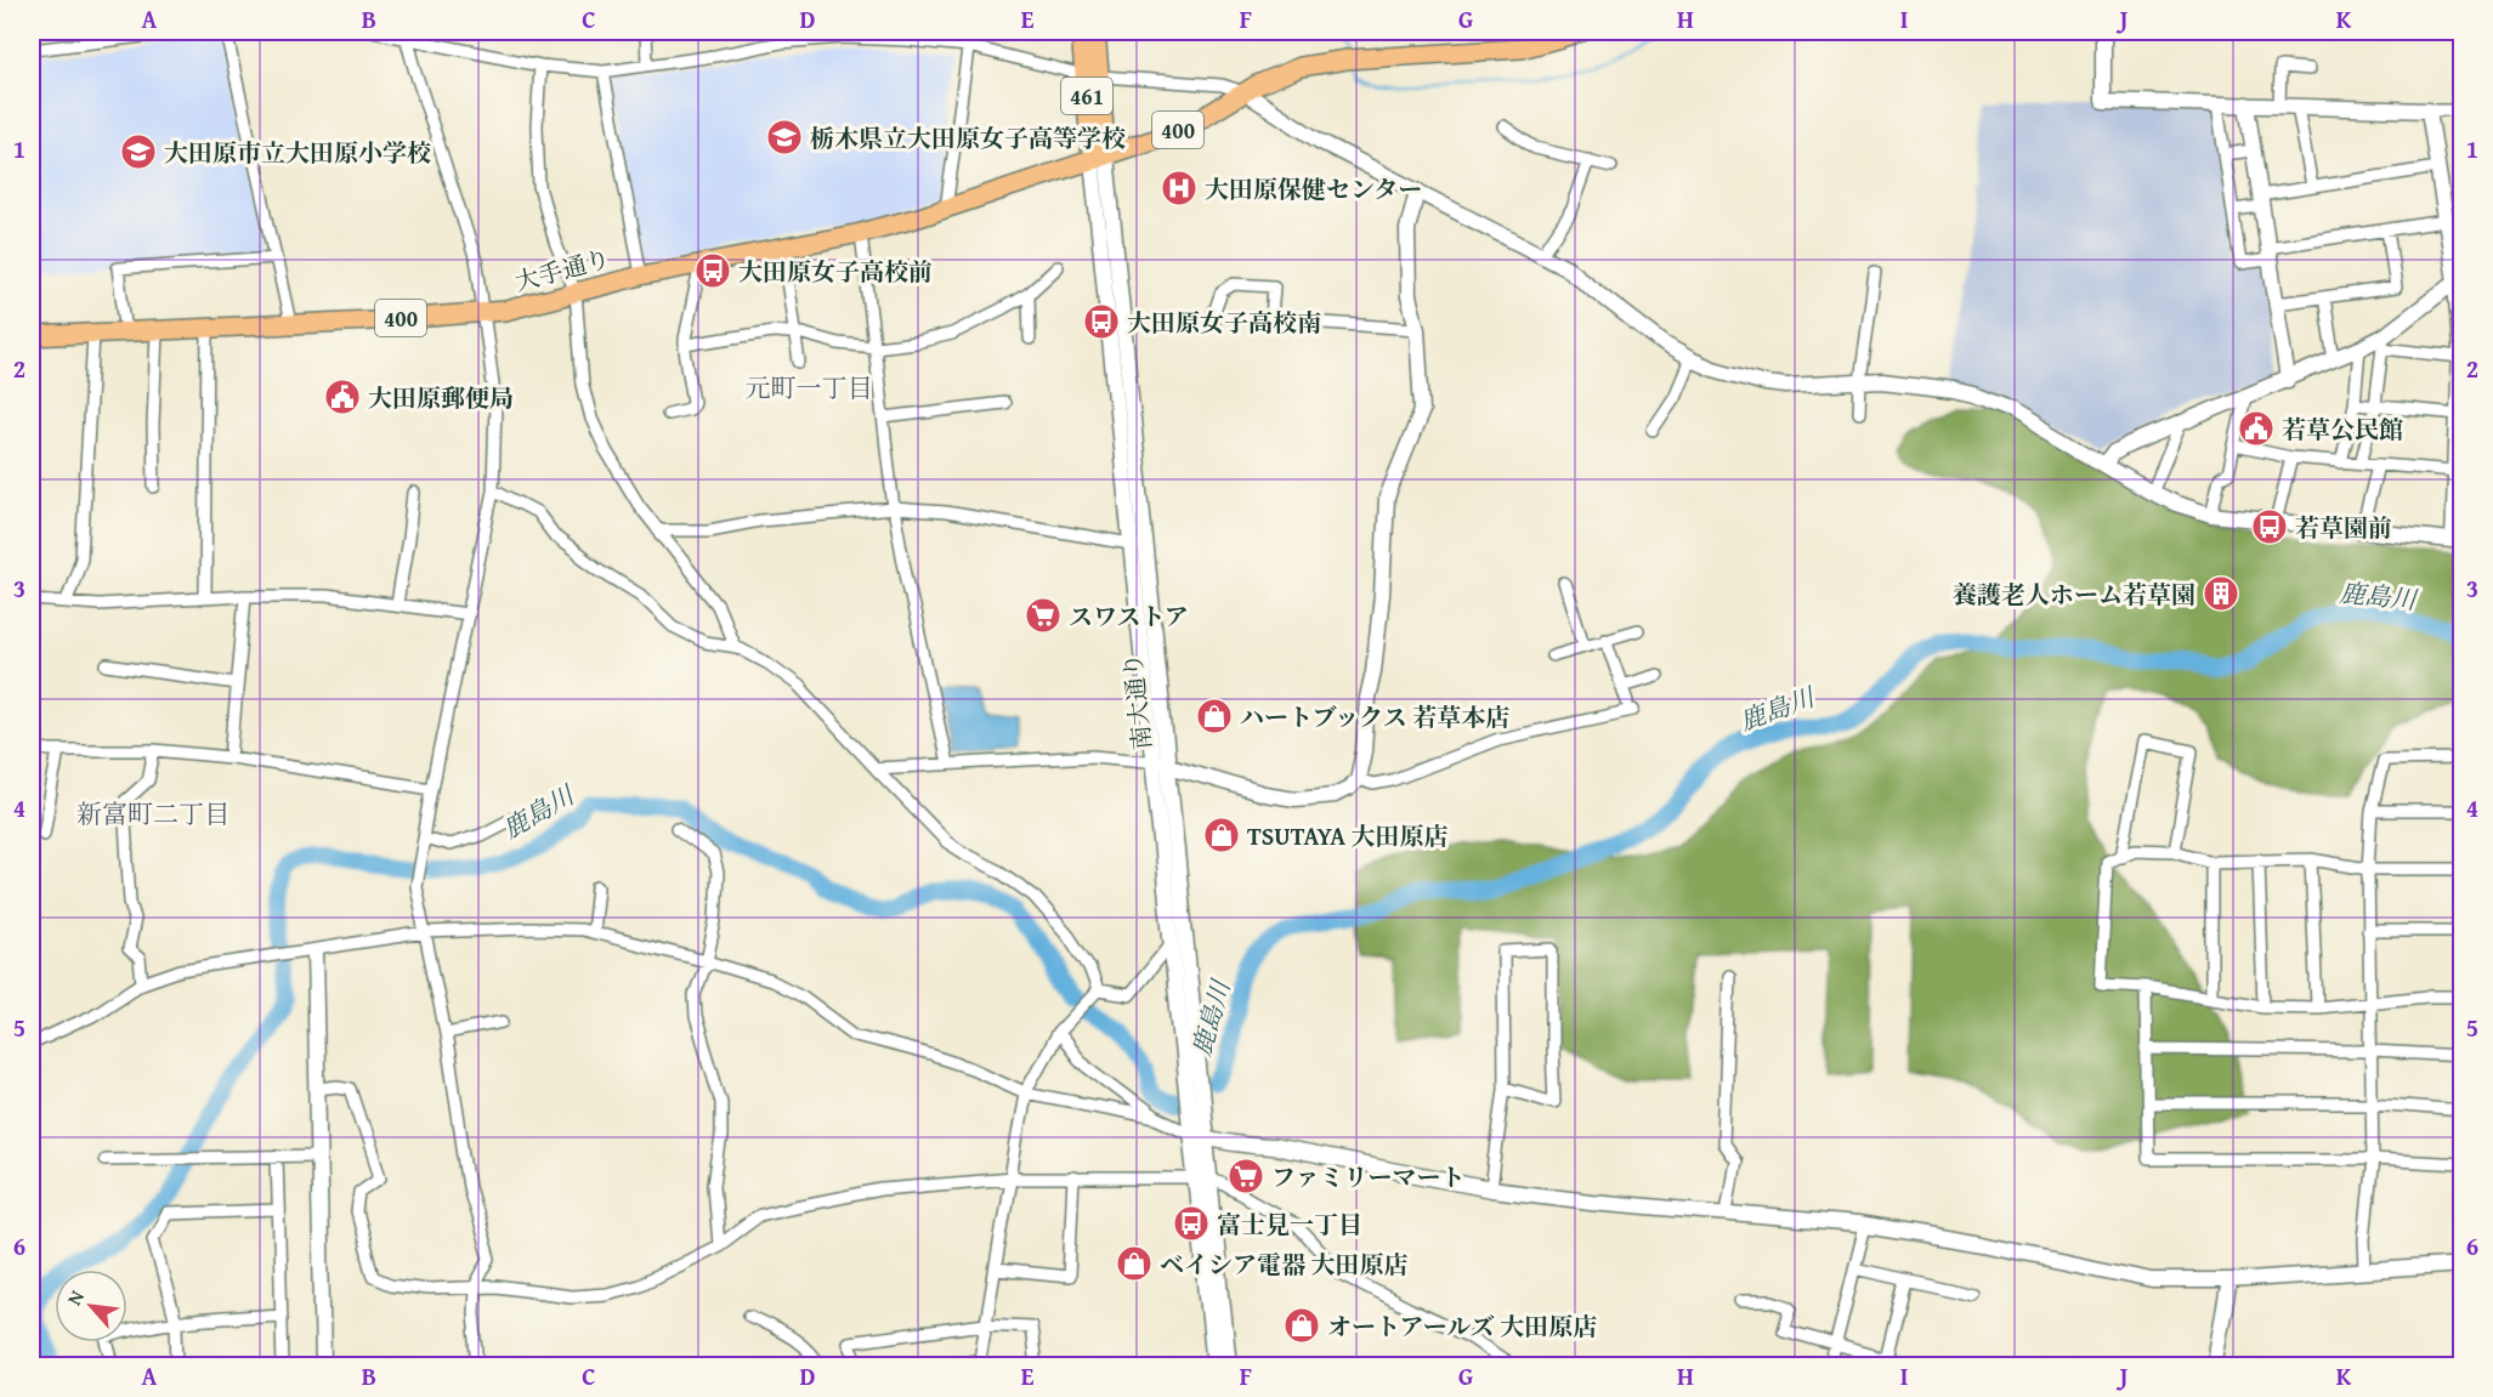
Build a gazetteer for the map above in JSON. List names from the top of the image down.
{
  "streets": {
    "highway": [
      "461",
      "400",
      "大手通り",
      "南大通り"
    ]
  },
  "crossings": [
    ["400", "大手通り"],
    ["400", "南大通り"],
    ["大手通り", "南大通り"]
  ],
  "districts": ["元町一丁目", "新富町二丁目"],
  "water": ["鹿島川"],
  "places": {
    "school or university": ["栃木県立大田原女子高等学校", "大田原市立大田原小学校"],
    "hospital": ["大田原保健センター"],
    "bus stop": [
      "大田原女子高校前",
      "大田原女子高校南",
      "若草園前",
      "富士見一丁目"
    ],
    "public building": ["大田原郵便局", "若草公民館"],
    "building": ["養護老人ホーム若草園"],
    "supermarket": ["スワストア", "ファミリーマート"],
    "shop": [
      "ハートブックス 若草本店",
      "TSUTAYA 大田原店",
      "ベイシア電器 大田原店",
      "オートアールズ 大田原店"
    ]
  },
  "north": "top left",
  "grid": {
    "columns": [
      "A",
      "B",
      "C",
      "D",
      "E",
      "F",
      "G",
      "H",
      "I",
      "J",
      "K"
    ],
    "rows": [
      "1",
      "2",
      "3",
      "4",
      "5",
      "6"
    ]
  }
}
